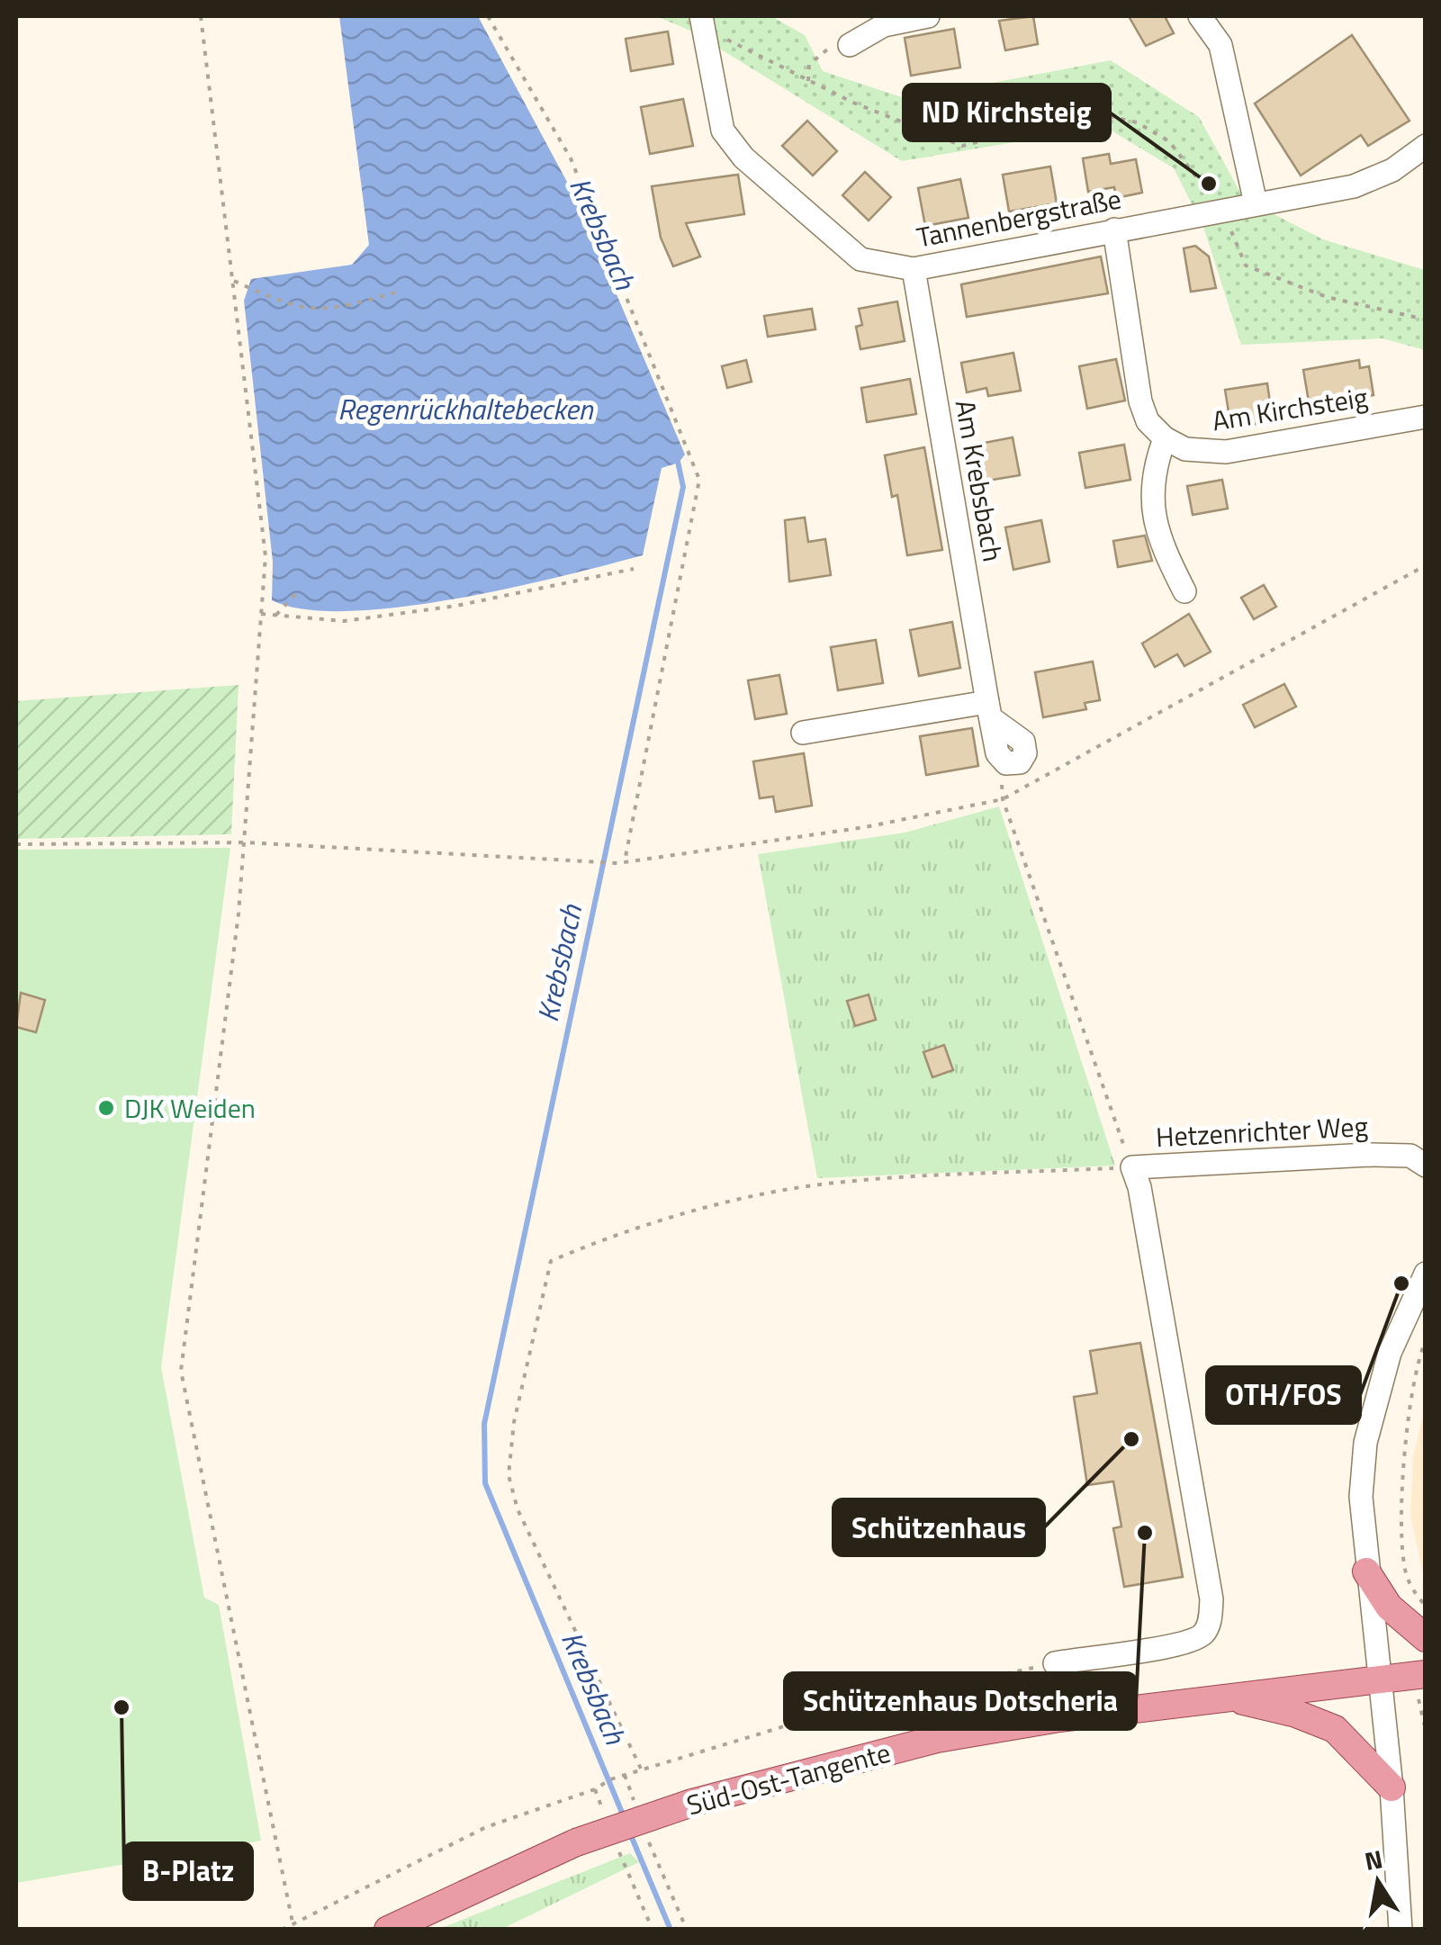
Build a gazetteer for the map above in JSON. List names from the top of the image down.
{
  "streets": {
    "main road": ["Süd-Ost-Tangente"],
    "street": [
      "Tannenbergstraße",
      "Am Kirchsteig",
      "Am Krebsbach",
      "Hetzenrichter Weg"
    ]
  },
  "crossings": [
    ["Tannenbergstraße", "Am Krebsbach"]
  ],
  "water": ["Krebsbach", "Regenrückhaltebecken"],
  "places": [
    "ND Kirchsteig",
    "DJK Weiden",
    "OTH/FOS",
    "Schützenhaus",
    "Schützenhaus Dotscheria",
    "B-Platz"
  ],
  "north": "top"
}
